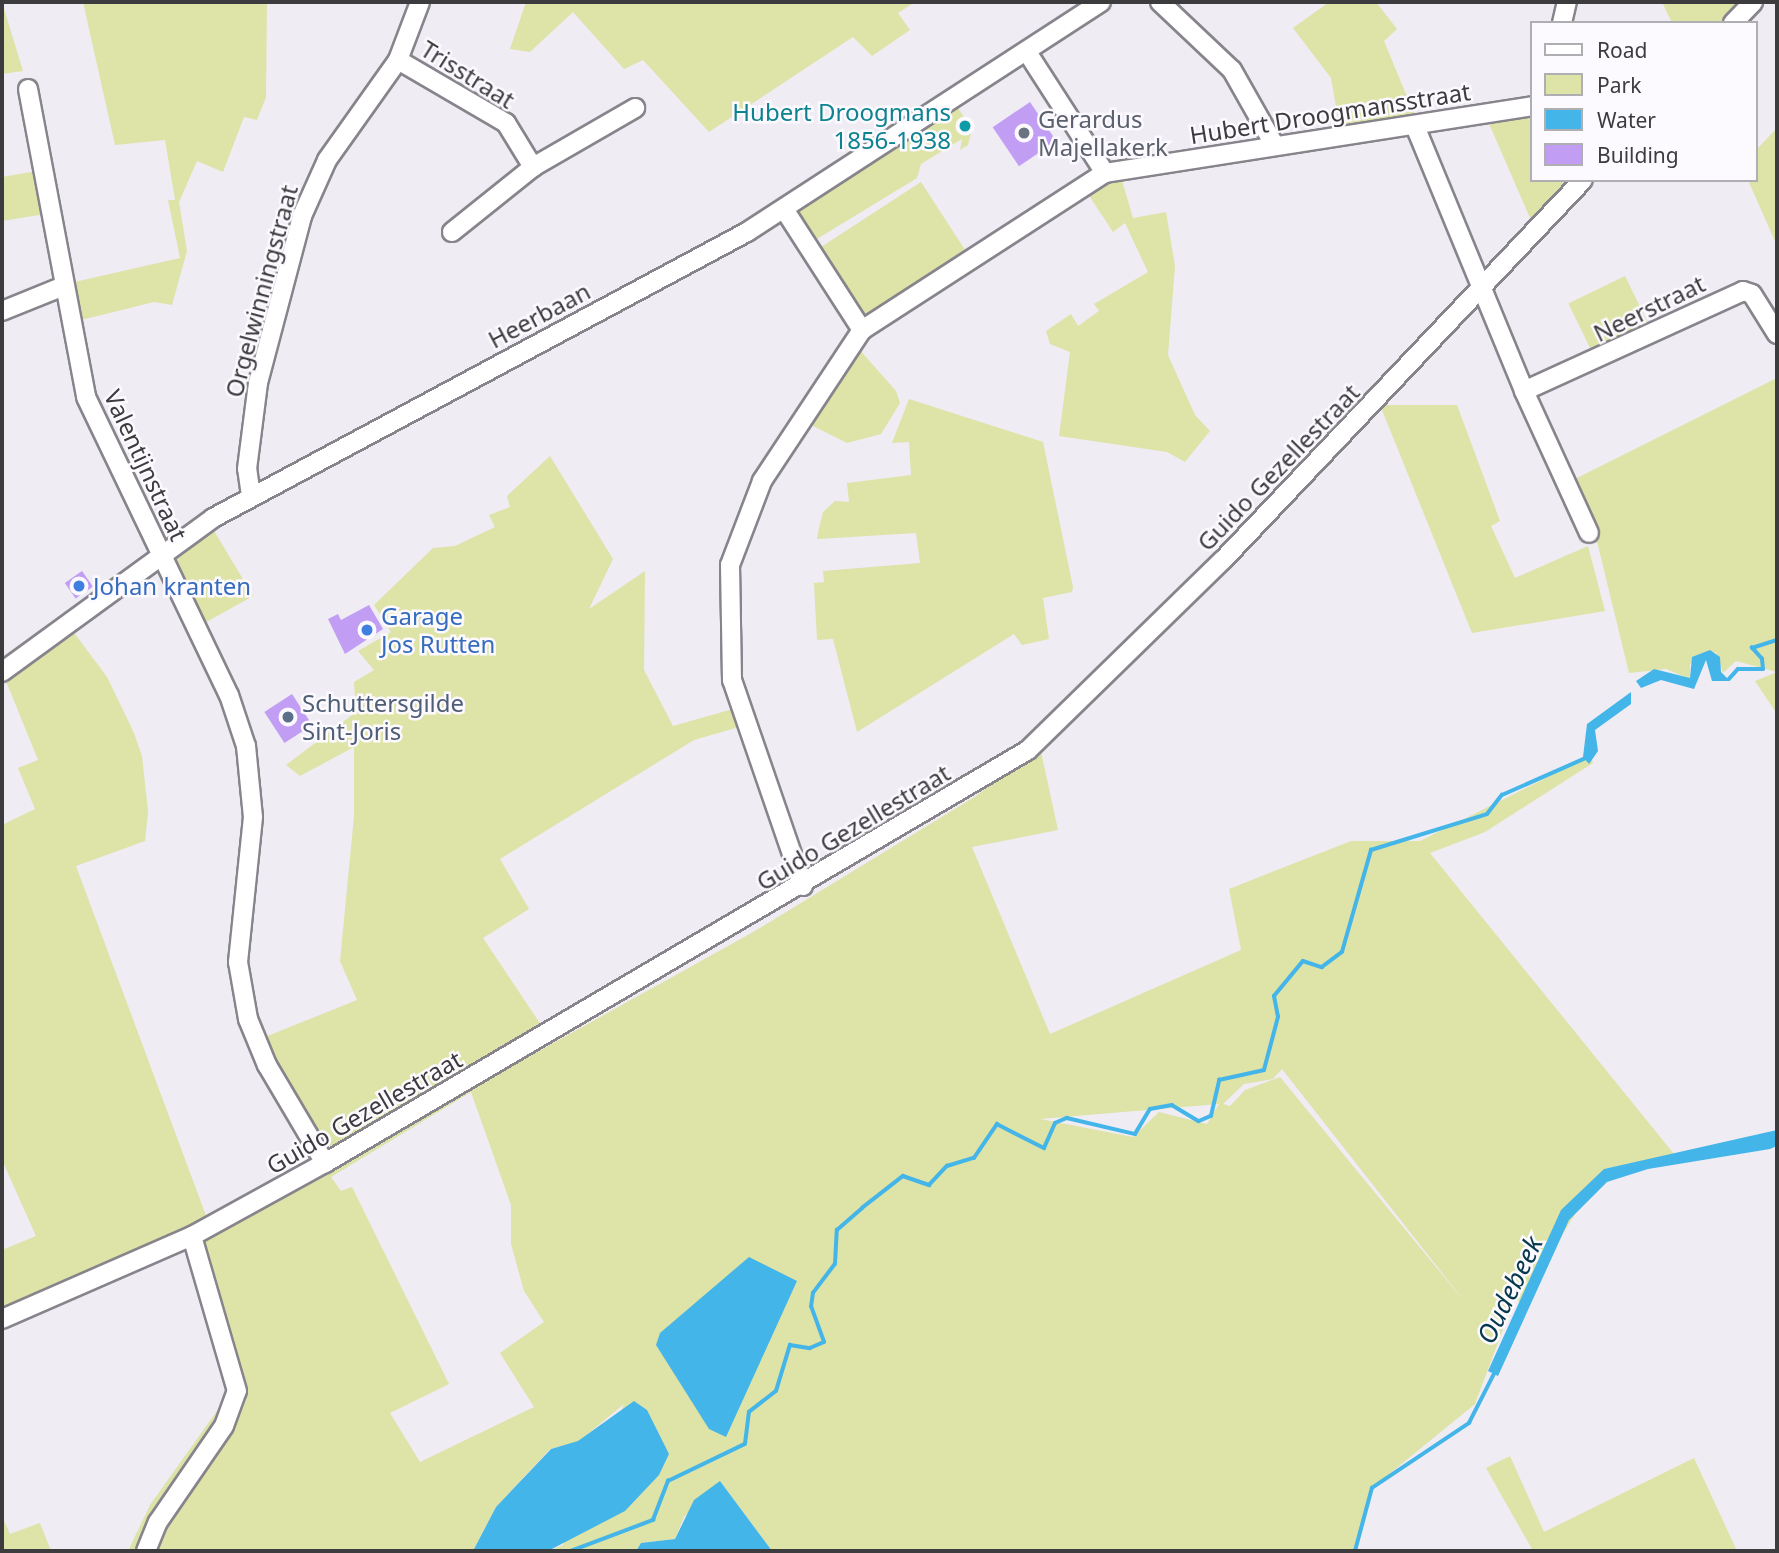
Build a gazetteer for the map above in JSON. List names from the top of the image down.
{
  "streets": {
    "street": [
      "Trisstraat",
      "Hubert Droogmansstraat",
      "Orgelwinningstraat",
      "Neerstraat",
      "Heerbaan",
      "Valentijnstraat",
      "Guido Gezellestraat"
    ]
  },
  "crossings": [
    ["Trisstraat", "Orgelwinningstraat"],
    ["Hubert Droogmansstraat", "Guido Gezellestraat"],
    ["Orgelwinningstraat", "Heerbaan"],
    ["Heerbaan", "Valentijnstraat"],
    ["Valentijnstraat", "Guido Gezellestraat"]
  ],
  "water": ["Oudebeek"],
  "places": [
    "Hubert Droogmans 1856-1938",
    "Gerardus Majellakerk",
    "Johan kranten",
    "Garage Jos Rutten",
    "Schuttersgilde Sint-Joris"
  ],
  "legend": [
    "Road",
    "Park",
    "Water",
    "Building"
  ]
}
